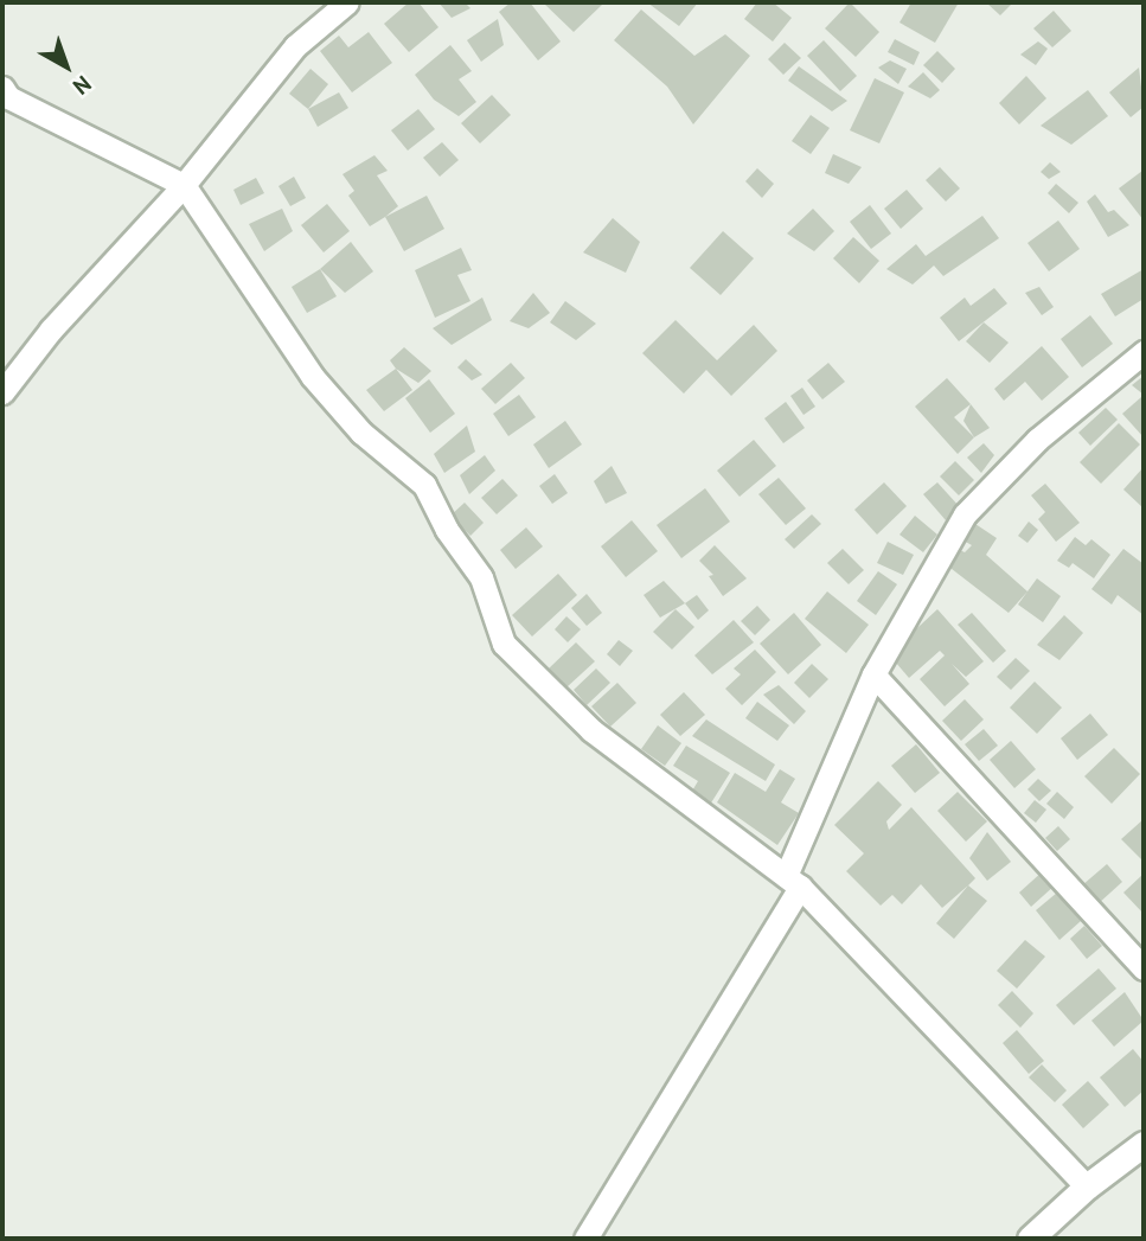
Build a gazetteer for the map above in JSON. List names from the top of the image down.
{
  "north": "bottom right"
}
